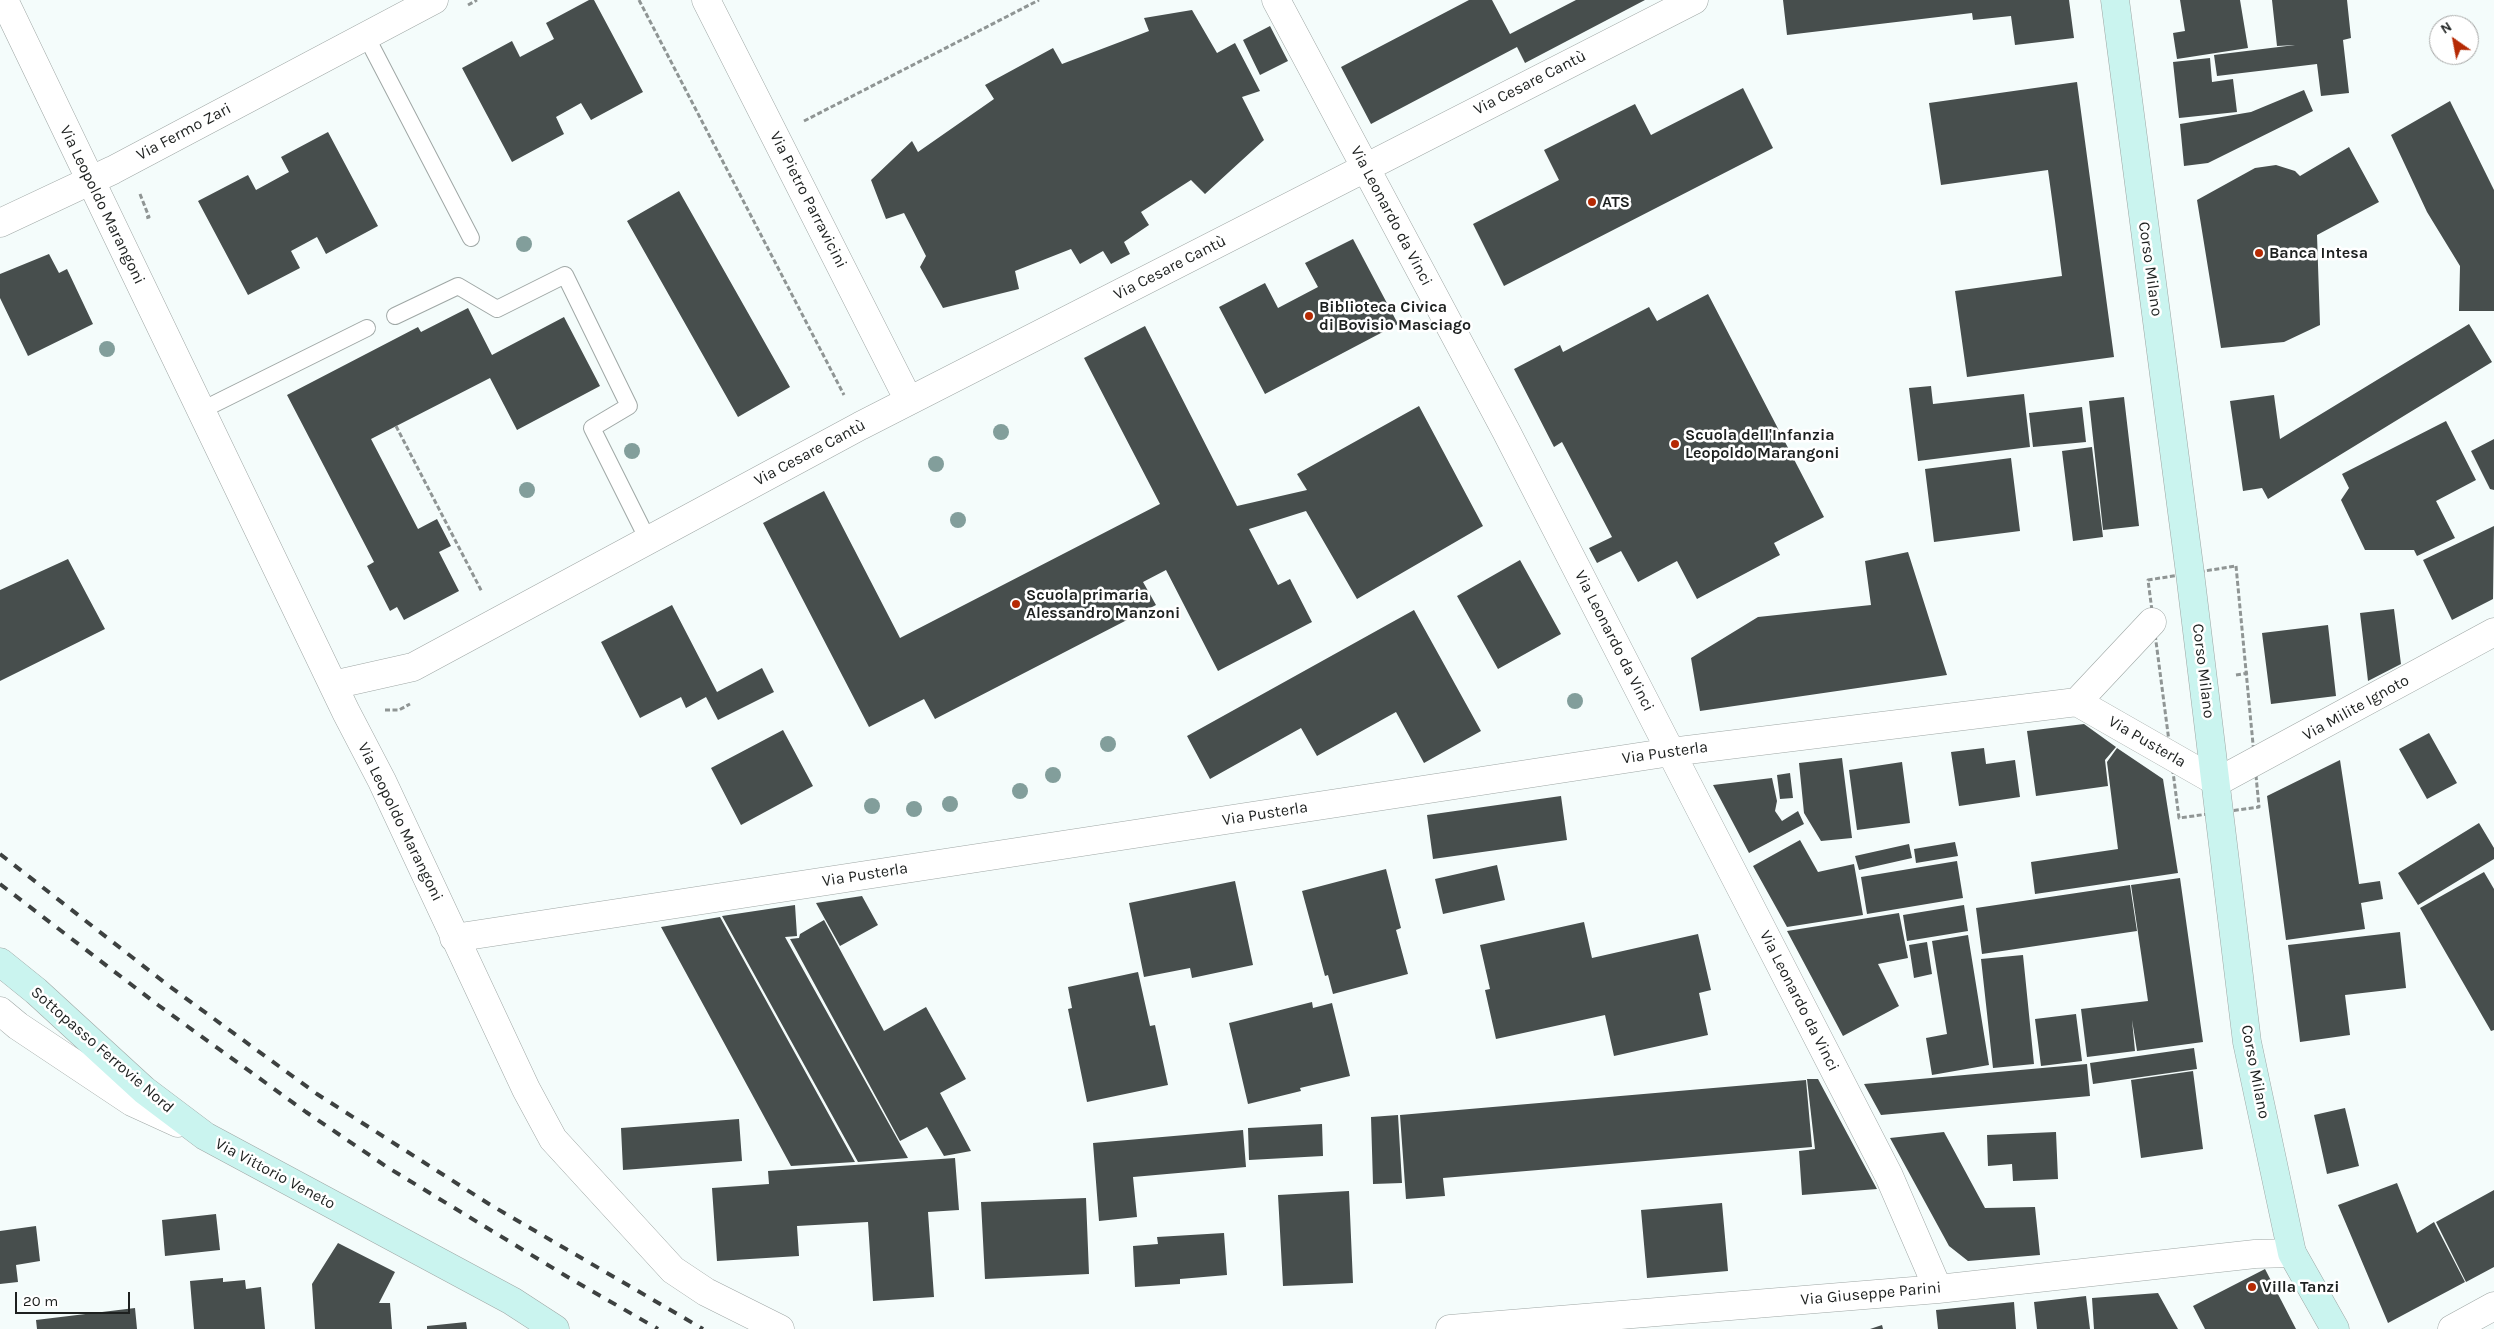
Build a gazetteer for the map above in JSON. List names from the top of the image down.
{
  "streets": {
    "street": [
      "Via Cesare Cantù",
      "Via Fermo Zari",
      "Via Pietro Parravicini",
      "Via Leopoldo Marangoni",
      "Via Leonardo da Vinci",
      "Corso Milano",
      "Via Milite Ignoto",
      "Via Pusterla",
      "Sottopasso Ferrovie Nord",
      "Via Vittorio Veneto",
      "Via Giuseppe Parini"
    ]
  },
  "crossings": [
    ["Via Cesare Cantù", "Via Pietro Parravicini"],
    ["Via Cesare Cantù", "Via Leopoldo Marangoni"],
    ["Via Cesare Cantù", "Via Leonardo da Vinci"],
    ["Via Fermo Zari", "Via Leopoldo Marangoni"],
    ["Via Leopoldo Marangoni", "Via Pusterla"],
    ["Via Leonardo da Vinci", "Via Pusterla"],
    ["Via Leonardo da Vinci", "Via Giuseppe Parini"],
    ["Corso Milano", "Via Milite Ignoto"],
    ["Corso Milano", "Via Pusterla"],
    ["Corso Milano", "Via Giuseppe Parini"],
    ["Via Milite Ignoto", "Via Pusterla"],
    ["Sottopasso Ferrovie Nord", "Via Vittorio Veneto"]
  ],
  "places": [
    "ATS",
    "Banca Intesa",
    "Biblioteca Civica di Bovisio Masciago",
    "Scuola dell'Infanzia Leopoldo Marangoni",
    "Scuola primaria Alessandro Manzoni",
    "Villa Tanzi"
  ],
  "scale_bar": "20 m",
  "north": "top left"
}
